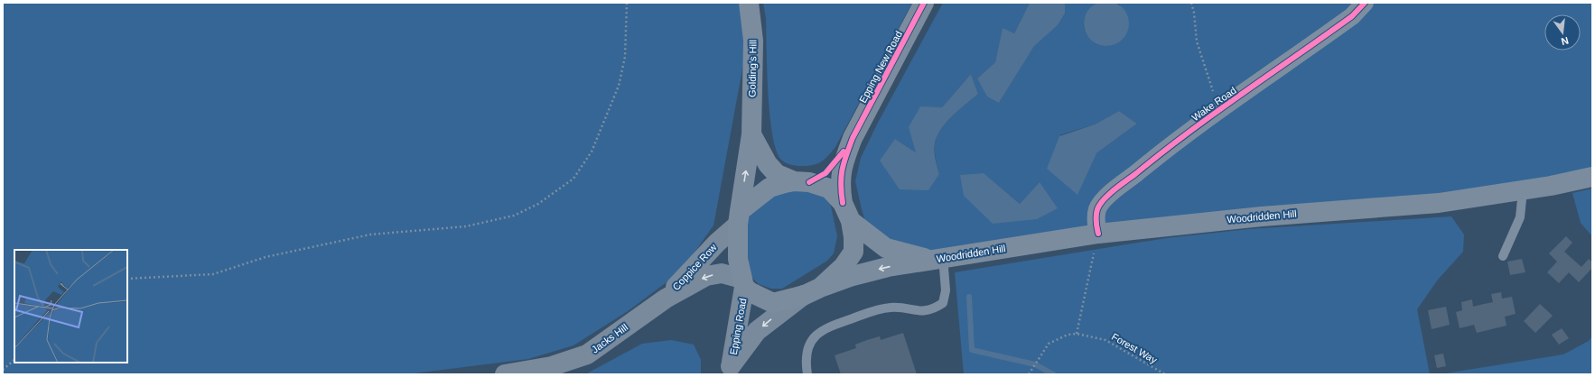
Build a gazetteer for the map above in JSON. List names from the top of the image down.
{
  "streets": {
    "main road": [
      "Epping New Road",
      "Golding's Hill",
      "Woodridden Hill",
      "Coppice Row",
      "Epping Road",
      "Jacks Hill"
    ],
    "street": ["Wake Road"],
    "path": ["Forest Way"]
  },
  "crossings": [
    ["Epping New Road", "Golding's Hill"],
    ["Epping New Road", "Woodridden Hill"],
    ["Epping New Road", "Coppice Row"],
    ["Epping New Road", "Epping Road"],
    ["Golding's Hill", "Woodridden Hill"],
    ["Golding's Hill", "Coppice Row"],
    ["Golding's Hill", "Epping Road"],
    ["Wake Road", "Woodridden Hill"],
    ["Woodridden Hill", "Coppice Row"],
    ["Woodridden Hill", "Epping Road"],
    ["Coppice Row", "Epping Road"],
    ["Coppice Row", "Jacks Hill"]
  ],
  "one_way": ["Golding's Hill", "Epping Road"],
  "north": "bottom"
}
